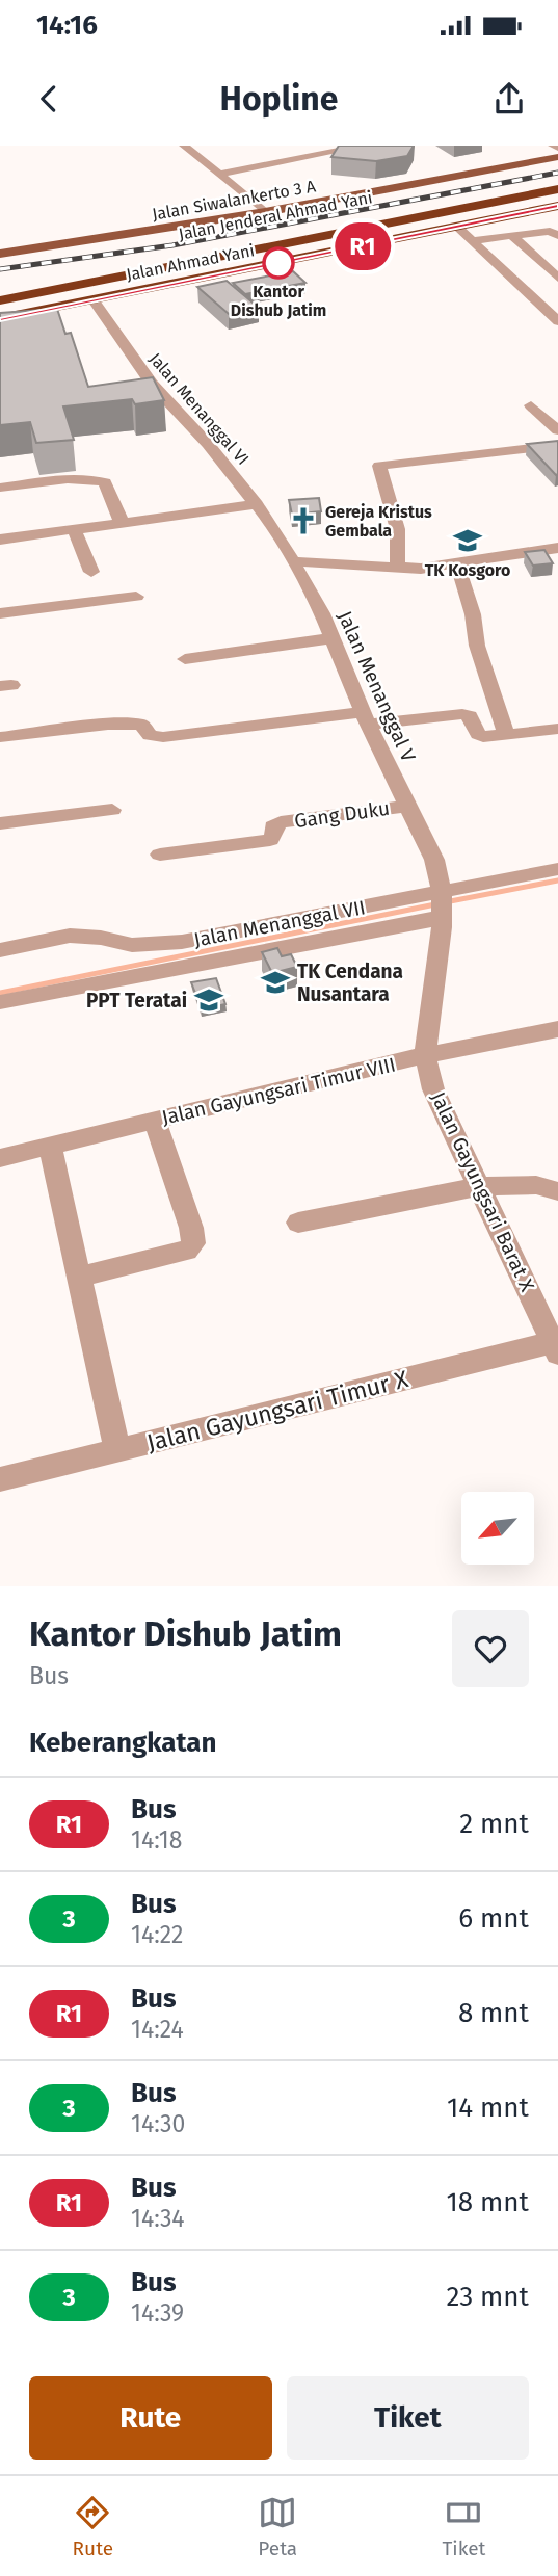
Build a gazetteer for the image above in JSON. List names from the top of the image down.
{
  "streets": {
    "highway": ["Jalan Jenderal Ahmad Yani", "Jalan Ahmad Yani"],
    "main road": ["Jalan Siwalankerto 3 A"],
    "street": [
      "Jalan Menanggal VI",
      "Jalan Menanggal V",
      "Gang Duku",
      "Jalan Menanggal VII",
      "Jalan Gayungsari Timur VIII",
      "Jalan Gayungsari Barat X",
      "Jalan Gayungsari Timur X"
    ]
  },
  "crossings": [
    ["Jalan Ahmad Yani", "Jalan Menanggal VI"],
    ["Jalan Menanggal VI", "Jalan Menanggal V"],
    ["Jalan Menanggal V", "Gang Duku"],
    ["Jalan Menanggal V", "Jalan Menanggal VII"],
    ["Jalan Menanggal V", "Jalan Gayungsari Barat X"],
    ["Jalan Menanggal VII", "Jalan Gayungsari Barat X"],
    ["Jalan Gayungsari Timur VIII", "Jalan Gayungsari Barat X"],
    ["Jalan Gayungsari Barat X", "Jalan Gayungsari Timur X"]
  ],
  "places": {
    "other": ["Kantor Dishub Jatim"],
    "church": ["Gereja Kristus Gembala"],
    "school or university": ["TK Kosgoro", "TK Cendana Nusantara", "PPT Teratai"]
  },
  "lines": ["bus line R1"],
  "north": "bottom left",
  "page": {
    "status": "14:16",
    "header": "Hopline",
    "on_map": "R1",
    "heading": [
      ["Kantor Dishub Jatim", "Bus"],
      "Keberangkatan"
    ],
    "list": [
      {
        "mark": "R1",
        "name": "Bus",
        "note": "14:18",
        "value": "2 mnt"
      },
      {
        "mark": "3",
        "name": "Bus",
        "note": "14:22",
        "value": "6 mnt"
      },
      {
        "mark": "R1",
        "name": "Bus",
        "note": "14:24",
        "value": "8 mnt"
      },
      {
        "mark": "3",
        "name": "Bus",
        "note": "14:30",
        "value": "14 mnt"
      },
      {
        "mark": "R1",
        "name": "Bus",
        "note": "14:34",
        "value": "18 mnt"
      },
      {
        "mark": "3",
        "name": "Bus",
        "note": "14:39",
        "value": "23 mnt"
      }
    ],
    "buttons": ["Rute", "Tiket"],
    "tabs": ["Rute", "Peta", "Tiket"]
  }
}
